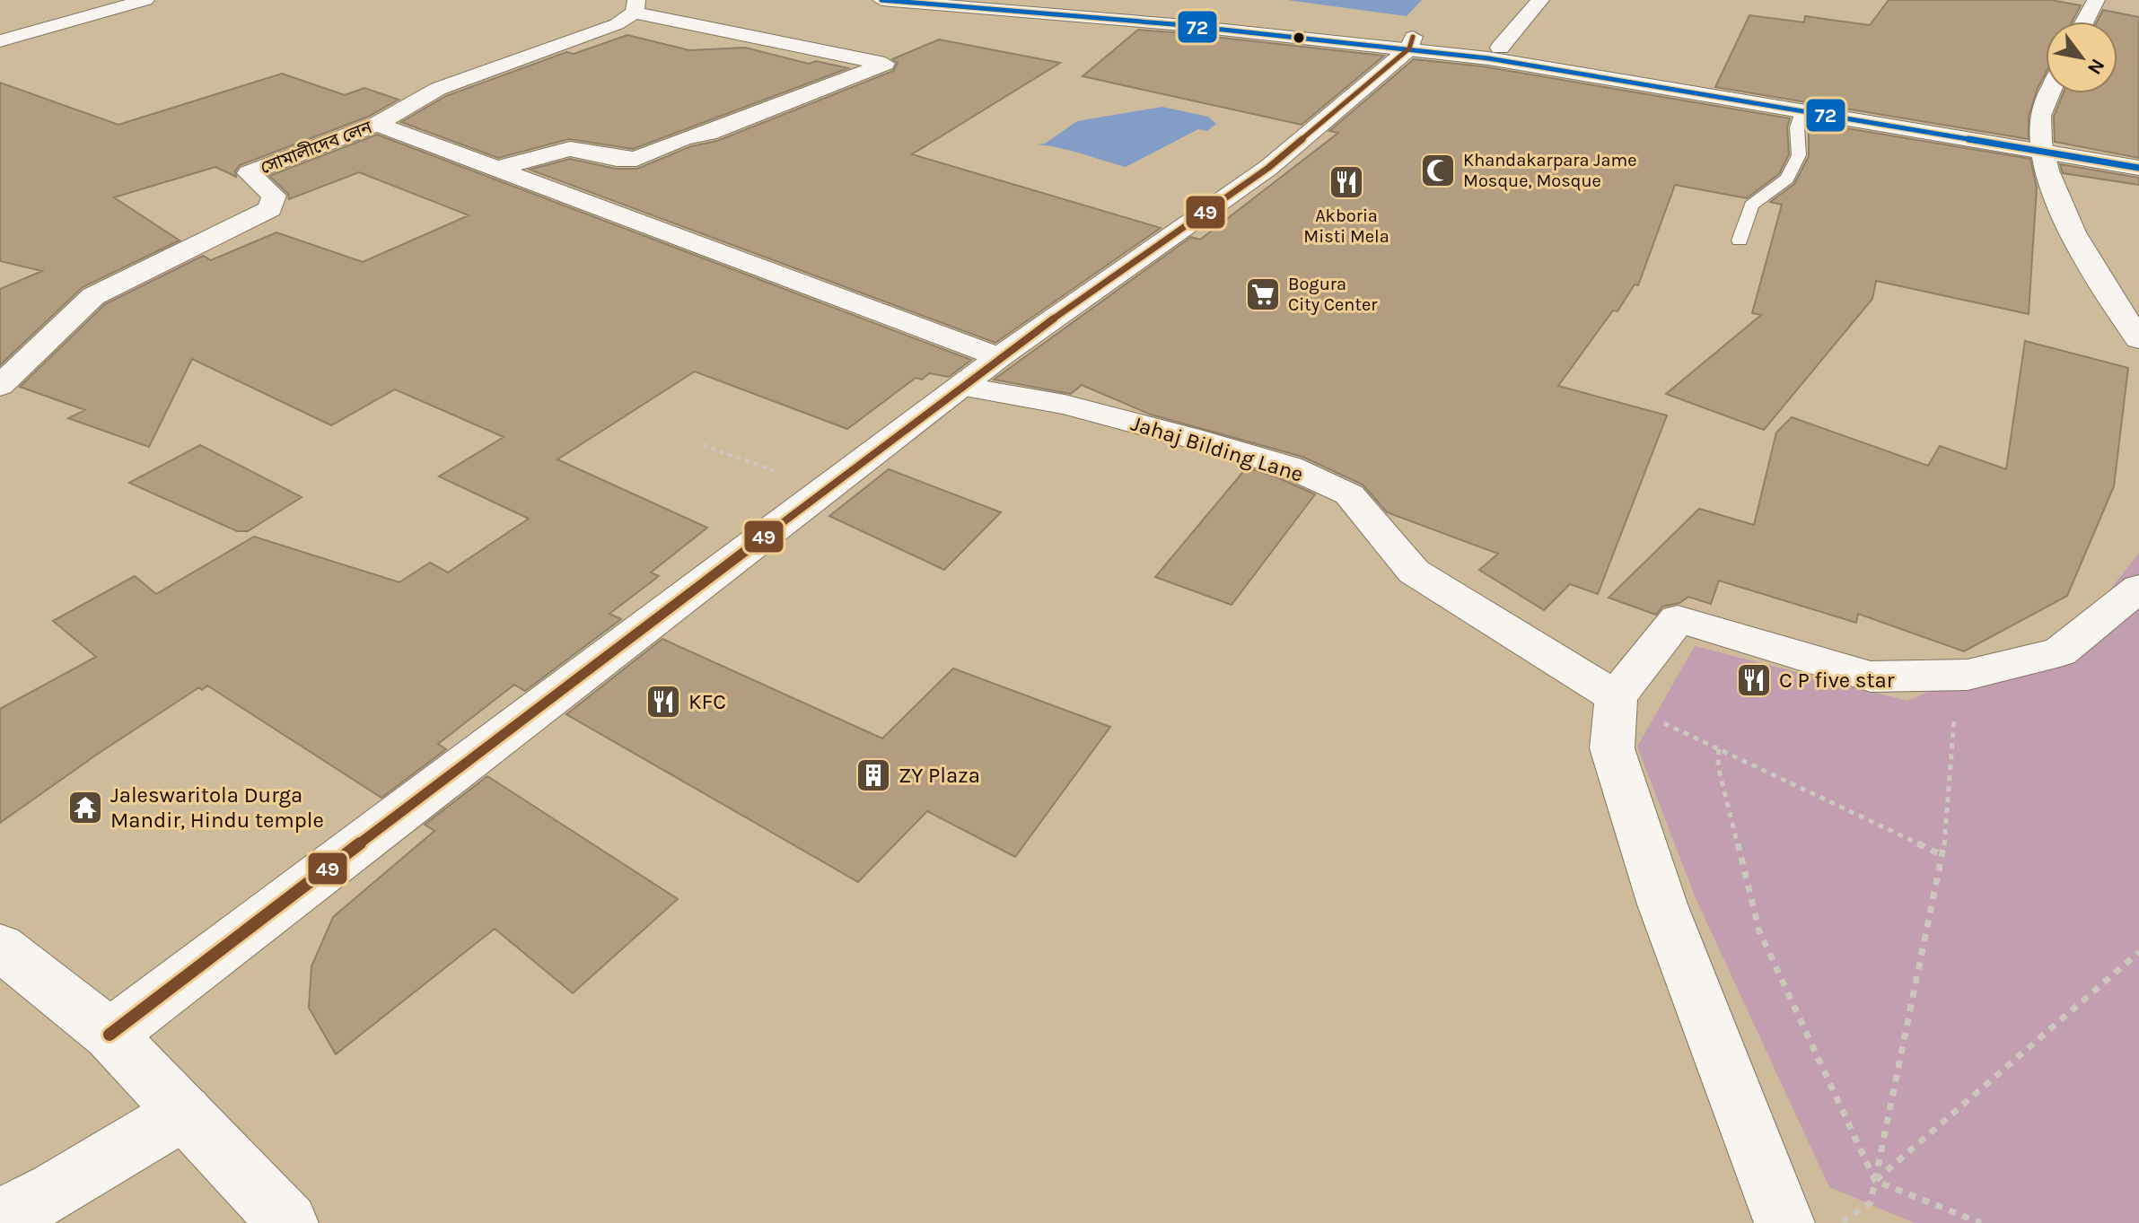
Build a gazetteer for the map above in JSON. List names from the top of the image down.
{
  "streets": {
    "main road": ["সোমালীদেব লেন", "Jahaj Bilding Lane"]
  },
  "places": {
    "mosque": ["Khandakarpara Jame Mosque, Mosque"],
    "restaurant": ["Akboria Misti Mela", "C P five star", "KFC"],
    "supermarket": ["Bogura City Center"],
    "building": ["ZY Plaza"],
    "temple": ["Jaleswaritola Durga Mandir, Hindu temple"]
  },
  "lines": ["transit line 72", "transit line 49"],
  "north": "bottom right"
}
